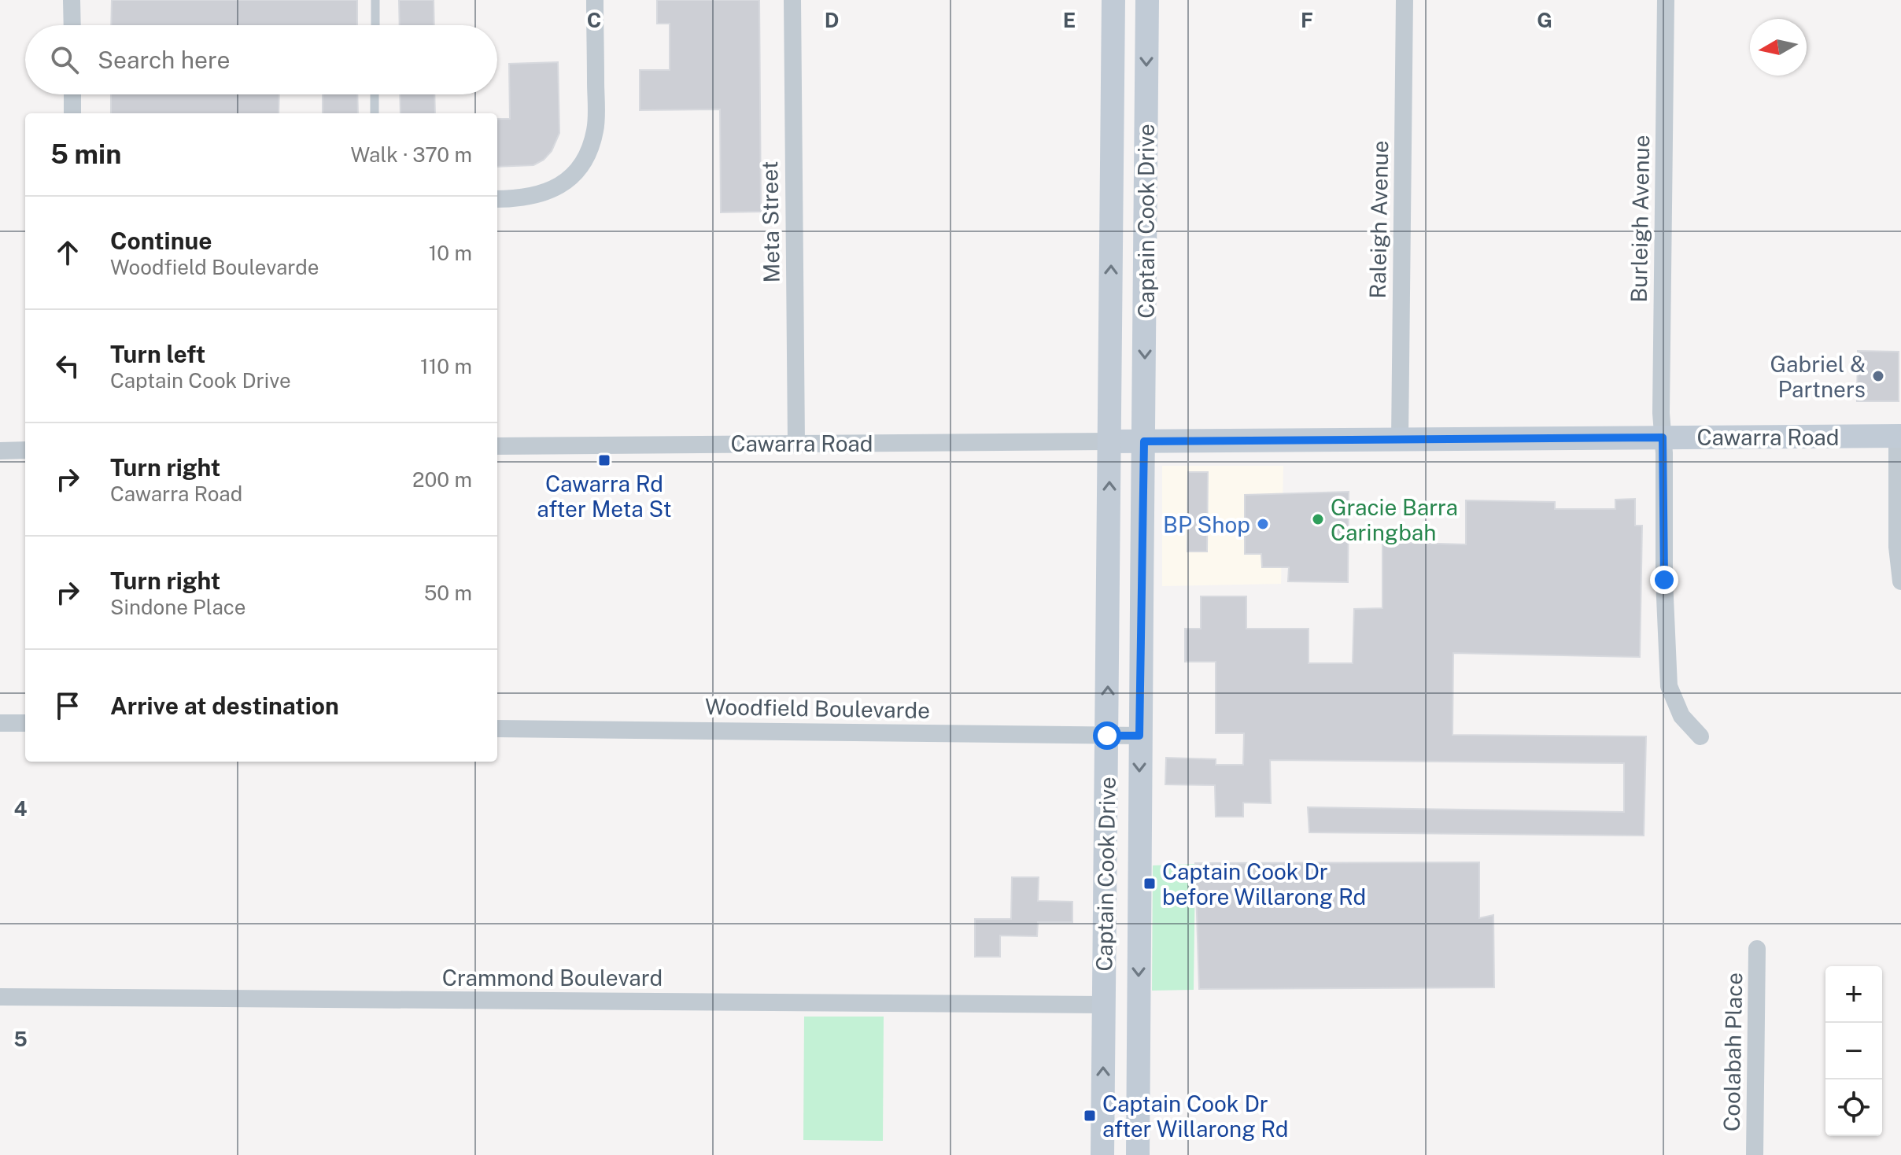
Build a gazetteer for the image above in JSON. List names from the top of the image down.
{
  "streets": {
    "main road": ["Captain Cook Drive", "Cawarra Road"],
    "street": [
      "Burleigh Avenue",
      "Raleigh Avenue",
      "Meta Street",
      "Woodfield Boulevarde",
      "Crammond Boulevard",
      "Coolabah Place"
    ]
  },
  "crossings": [
    ["Burleigh Avenue", "Cawarra Road"],
    ["Raleigh Avenue", "Cawarra Road"],
    ["Captain Cook Drive", "Cawarra Road"],
    ["Captain Cook Drive", "Woodfield Boulevarde"],
    ["Captain Cook Drive", "Crammond Boulevard"],
    ["Meta Street", "Cawarra Road"]
  ],
  "places": {
    "other": ["Gabriel & Partners", "Gracie Barra Caringbah", "BP Shop"],
    "transit": ["Cawarra Rd after Meta St", "Captain Cook Dr before Willarong Rd", "Captain Cook Dr after Willarong Rd"]
  },
  "north": "left",
  "page": {
    "search": "Search here",
    "heading": ["5 min", "Walk · 370 m"],
    "list": [
      ["Continue", "Woodfield Boulevarde", "10 m"],
      ["Turn left", "Captain Cook Drive", "110 m"],
      ["Turn right", "Cawarra Road", "200 m"],
      ["Turn right", "Sindone Place", "50 m"],
      "Arrive at destination"
    ],
    "map_buttons": ["+", "−"]
  },
  "grid": {
    "columns": [
      "C",
      "D",
      "E",
      "F",
      "G"
    ],
    "rows": ["4", "5"]
  }
}
